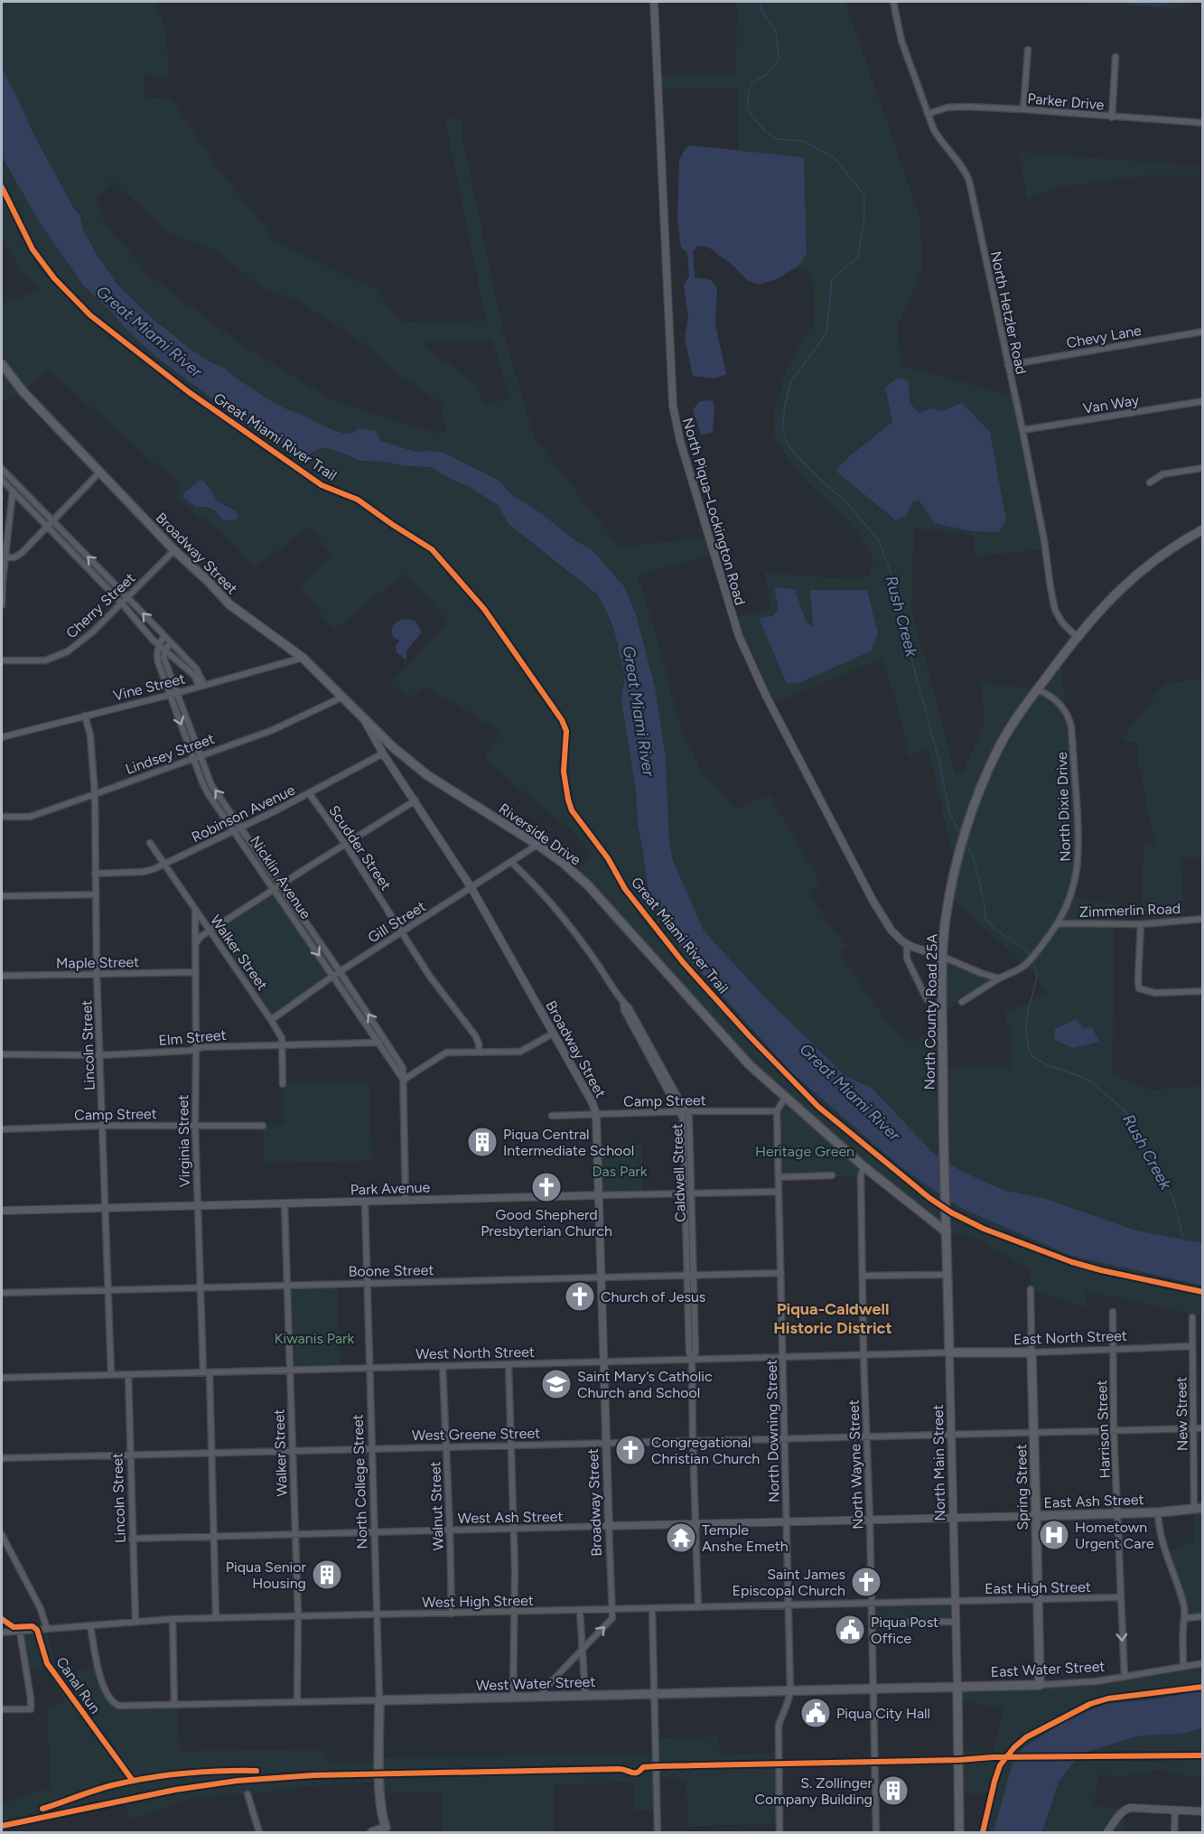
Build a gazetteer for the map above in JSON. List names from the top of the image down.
{
  "streets": {
    "main road": [
      "Broadway Street",
      "Riverside Drive",
      "North County Road 25A",
      "East North Street",
      "North Main Street",
      "North College Street",
      "Spring Street",
      "East Ash Street",
      "East Water Street",
      "West Water Street"
    ],
    "street": [
      "Parker Drive",
      "North Hetzler Road",
      "Chevy Lane",
      "Van Way",
      "North Piqua–Lockington Road",
      "Cherry Street",
      "Vine Street",
      "Lindsey Street",
      "North Dixie Drive",
      "Robinson Avenue",
      "Scudder Street",
      "Nicklin Avenue",
      "Zimmerlin Road",
      "Gill Street",
      "Walker Street",
      "Maple Street",
      "Elm Street",
      "Lincoln Street",
      "Camp Street",
      "Virginia Street",
      "Caldwell Street",
      "Park Avenue",
      "Boone Street",
      "West North Street",
      "New Street",
      "Harrison Street",
      "North Downing Street",
      "West Greene Street",
      "North Wayne Street",
      "Walnut Street",
      "West Ash Street",
      "East High Street",
      "West High Street"
    ],
    "cycle path": ["Great Miami River Trail", "Canal Run"]
  },
  "crossings": [
    ["Parker Drive", "North Hetzler Road"],
    ["North Hetzler Road", "Chevy Lane"],
    ["North Hetzler Road", "Van Way"],
    ["North Hetzler Road", "North County Road 25A"],
    ["North Piqua–Lockington Road", "North County Road 25A"],
    ["Broadway Street", "Cherry Street"],
    ["Broadway Street", "Vine Street"],
    ["Broadway Street", "Lindsey Street"],
    ["Broadway Street", "Robinson Avenue"],
    ["Broadway Street", "Riverside Drive"],
    ["Broadway Street", "Gill Street"],
    ["Broadway Street", "Camp Street"],
    ["Broadway Street", "Park Avenue"],
    ["Broadway Street", "Boone Street"],
    ["Broadway Street", "West North Street"],
    ["Broadway Street", "West Greene Street"],
    ["Broadway Street", "West Ash Street"],
    ["Broadway Street", "West High Street"],
    ["Vine Street", "Nicklin Avenue"],
    ["Vine Street", "Lincoln Street"],
    ["Lindsey Street", "Nicklin Avenue"],
    ["Lindsey Street", "Lincoln Street"],
    ["North Dixie Drive", "Zimmerlin Road"],
    ["North Dixie Drive", "North County Road 25A"],
    ["Robinson Avenue", "Riverside Drive"],
    ["Robinson Avenue", "Scudder Street"],
    ["Robinson Avenue", "Nicklin Avenue"],
    ["Robinson Avenue", "Walker Street"],
    ["Robinson Avenue", "Lincoln Street"],
    ["Riverside Drive", "Gill Street"],
    ["Riverside Drive", "North Downing Street"],
    ["Riverside Drive", "North Main Street"],
    ["Riverside Drive", "North Wayne Street"],
    ["Scudder Street", "Gill Street"],
    ["Nicklin Avenue", "Gill Street"],
    ["Nicklin Avenue", "Elm Street"],
    ["Nicklin Avenue", "Park Avenue"],
    ["Gill Street", "Walker Street"],
    ["Gill Street", "Caldwell Street"],
    ["Walker Street", "Elm Street"],
    ["Walker Street", "Virginia Street"],
    ["Walker Street", "Park Avenue"],
    ["Walker Street", "Boone Street"],
    ["Walker Street", "West North Street"],
    ["Walker Street", "West Greene Street"],
    ["Walker Street", "West Ash Street"],
    ["Walker Street", "West High Street"],
    ["Walker Street", "West Water Street"],
    ["Maple Street", "Lincoln Street"],
    ["Maple Street", "Virginia Street"],
    ["North County Road 25A", "North Main Street"],
    ["Elm Street", "Lincoln Street"],
    ["Elm Street", "Virginia Street"],
    ["Lincoln Street", "Camp Street"],
    ["Lincoln Street", "Park Avenue"],
    ["Lincoln Street", "Boone Street"],
    ["Lincoln Street", "West North Street"],
    ["Lincoln Street", "West Greene Street"],
    ["Lincoln Street", "West Ash Street"],
    ["Lincoln Street", "West High Street"],
    ["Camp Street", "Virginia Street"],
    ["Camp Street", "Caldwell Street"],
    ["Camp Street", "North Downing Street"],
    ["Virginia Street", "Park Avenue"],
    ["Virginia Street", "Boone Street"],
    ["Virginia Street", "West North Street"],
    ["Virginia Street", "West Greene Street"],
    ["Virginia Street", "West Ash Street"],
    ["Virginia Street", "West High Street"],
    ["Caldwell Street", "Park Avenue"],
    ["Caldwell Street", "Boone Street"],
    ["Caldwell Street", "West North Street"],
    ["Caldwell Street", "West Greene Street"],
    ["Caldwell Street", "West Ash Street"],
    ["Caldwell Street", "West High Street"],
    ["Park Avenue", "North Downing Street"],
    ["Park Avenue", "North College Street"],
    ["Boone Street", "North Downing Street"],
    ["Boone Street", "North College Street"],
    ["East North Street", "West North Street"],
    ["East North Street", "New Street"],
    ["East North Street", "Harrison Street"],
    ["East North Street", "North Main Street"],
    ["East North Street", "Spring Street"],
    ["West North Street", "North Downing Street"],
    ["West North Street", "North Main Street"],
    ["West North Street", "North Wayne Street"],
    ["West North Street", "North College Street"],
    ["West North Street", "Walnut Street"],
    ["New Street", "West Greene Street"],
    ["New Street", "East Ash Street"],
    ["Harrison Street", "West Greene Street"],
    ["Harrison Street", "East Ash Street"],
    ["Harrison Street", "East High Street"],
    ["Harrison Street", "East Water Street"],
    ["North Downing Street", "West Greene Street"],
    ["North Downing Street", "West Ash Street"],
    ["North Downing Street", "West High Street"],
    ["North Downing Street", "West Water Street"],
    ["West Greene Street", "North Main Street"],
    ["West Greene Street", "North Wayne Street"],
    ["West Greene Street", "North College Street"],
    ["West Greene Street", "Spring Street"],
    ["West Greene Street", "Walnut Street"],
    ["North Main Street", "East Ash Street"],
    ["North Main Street", "West Ash Street"],
    ["North Main Street", "East High Street"],
    ["North Main Street", "West High Street"],
    ["North Main Street", "East Water Street"],
    ["North Main Street", "West Water Street"],
    ["North Wayne Street", "West Ash Street"],
    ["North Wayne Street", "West High Street"],
    ["North Wayne Street", "West Water Street"],
    ["North College Street", "West Ash Street"],
    ["North College Street", "West High Street"],
    ["North College Street", "West Water Street"],
    ["Spring Street", "East Ash Street"],
    ["Spring Street", "East High Street"],
    ["Spring Street", "East Water Street"],
    ["East Ash Street", "West Ash Street"],
    ["Walnut Street", "West Ash Street"],
    ["Walnut Street", "West High Street"],
    ["East High Street", "West High Street"],
    ["West High Street", "West Water Street"],
    ["East Water Street", "West Water Street"]
  ],
  "districts": ["Piqua-Caldwell Historic District"],
  "water": ["Great Miami River", "Rush Creek"],
  "parks": ["Heritage Green", "Das Park", "Kiwanis Park"],
  "places": {
    "building": ["Piqua Central Intermediate School", "Piqua Senior Housing", "S. Zollinger Company Building"],
    "church": [
      "Good Shepherd Presbyterian Church",
      "Church of Jesus",
      "Congregational Christian Church",
      "Saint James Episcopal Church"
    ],
    "school or university": ["Saint Mary’s Catholic Church and School"],
    "hospital": ["Hometown Urgent Care"],
    "temple": ["Temple Anshe Emeth"],
    "public building": ["Piqua Post Office", "Piqua City Hall"]
  }
}
